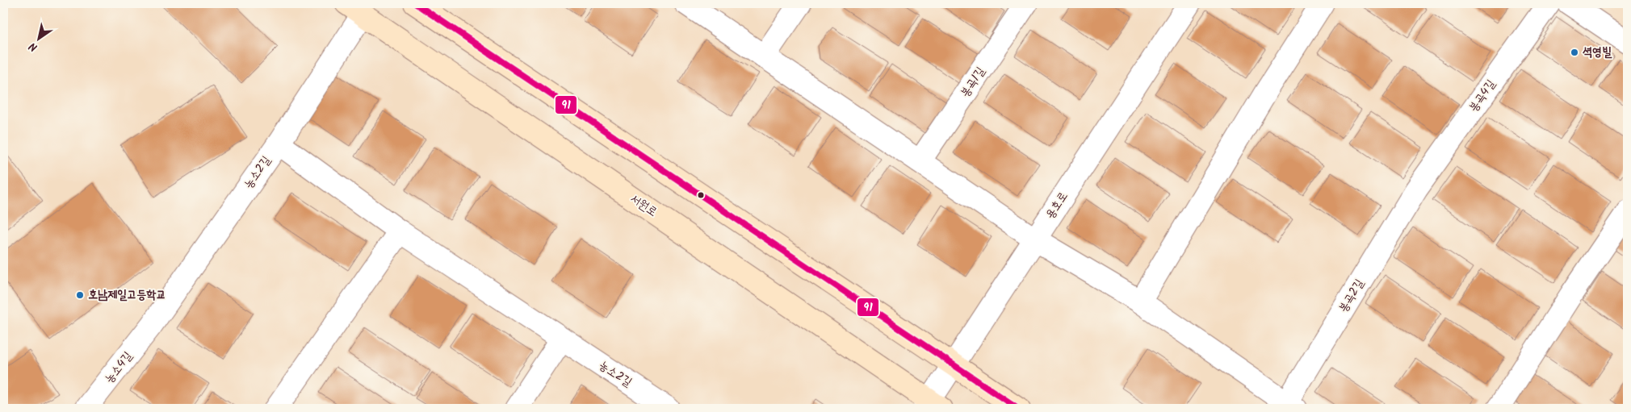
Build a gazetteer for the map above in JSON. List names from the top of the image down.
{
  "streets": {
    "main road": ["서원로"],
    "street": [
      "봉곡1길",
      "봉곡4길",
      "농소2길",
      "용호로",
      "봉곡2길",
      "농소4길"
    ]
  },
  "crossings": [
    ["봉곡4길", "봉곡2길"],
    ["농소2길", "농소4길"],
    ["서원로", "용호로"],
    ["용호로", "봉곡2길"]
  ],
  "places": ["셕영빌", "호남제일고등학교"],
  "lines": ["transit line 91"],
  "north": "bottom left"
}
